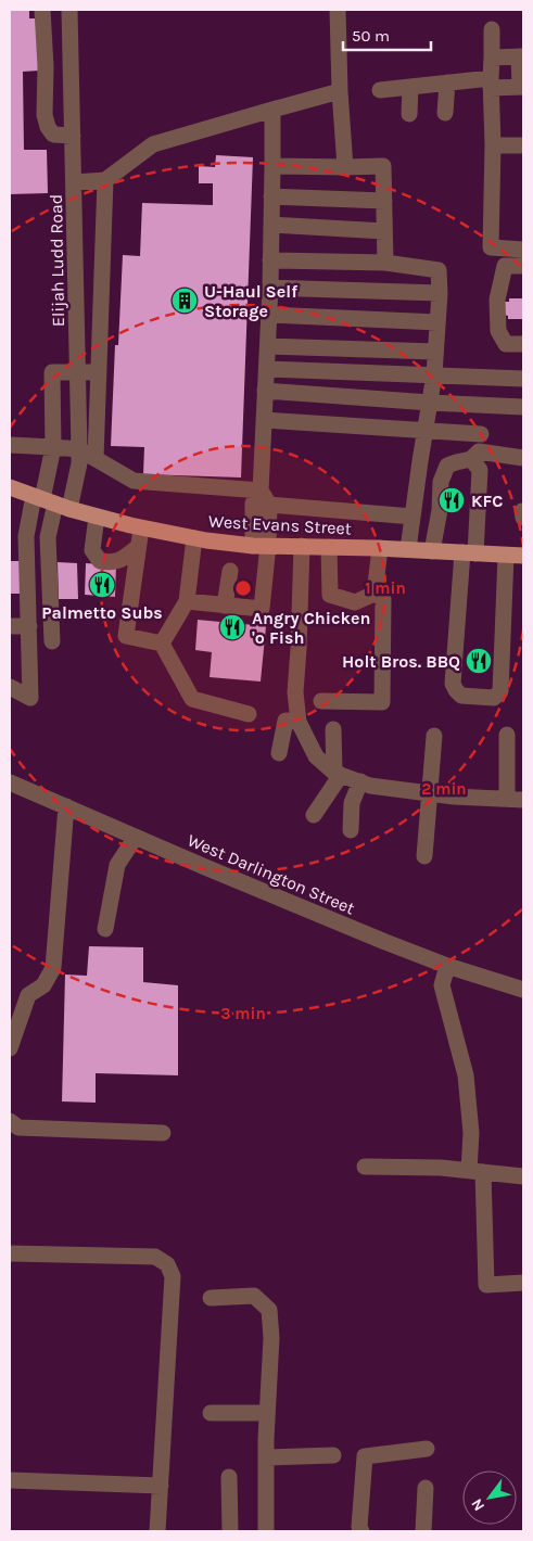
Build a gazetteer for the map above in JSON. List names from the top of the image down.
{
  "streets": {
    "main road": ["West Evans Street"],
    "street": ["Elijah Ludd Road", "West Darlington Street"]
  },
  "crossings": [
    ["Elijah Ludd Road", "West Evans Street"]
  ],
  "places": {
    "building": ["U-Haul Self Storage"],
    "restaurant": [
      "KFC",
      "Palmetto Subs",
      "Angry Chicken 'o Fish",
      "Holt Bros. BBQ"
    ]
  },
  "scale_bar": "50 m",
  "north": "bottom left",
  "rings": ["1 min", "2 min", "3 min"]
}
